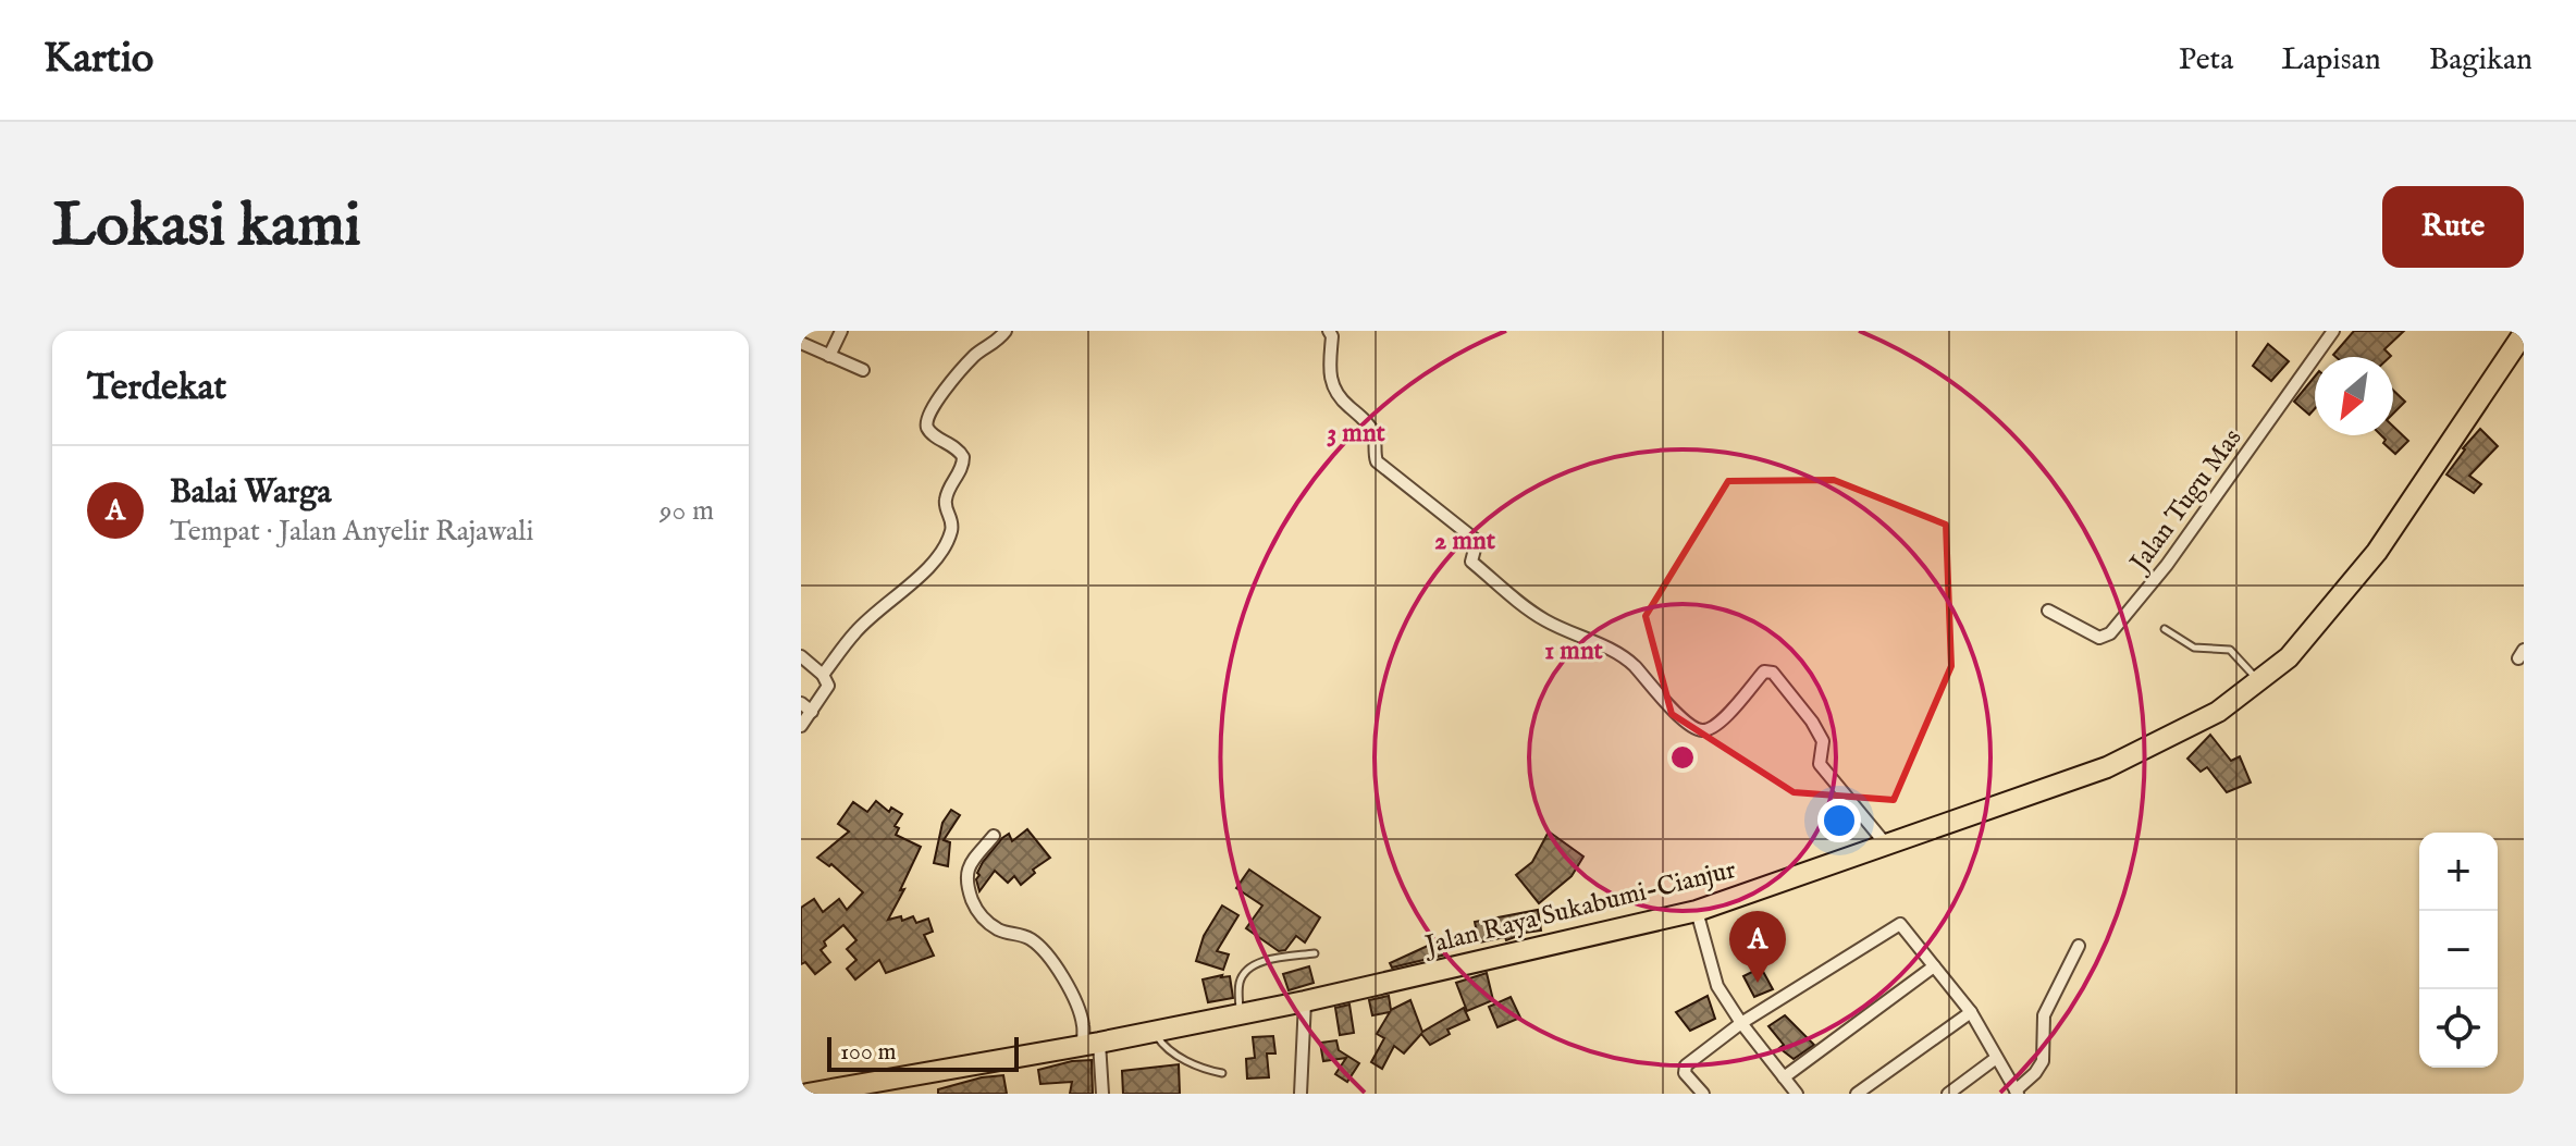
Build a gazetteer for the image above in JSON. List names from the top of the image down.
{
  "streets": {
    "highway": ["Jalan Raya Sukabumi-Cianjur"],
    "street": ["Jalan Tugu Mas"]
  },
  "scale_bar": "100 m",
  "north": "bottom left",
  "page": {
    "header": "Kartio",
    "nav": ["Peta", "Lapisan", "Bagikan"],
    "buttons": "Rute",
    "title": "Lokasi kami",
    "heading": "Terdekat",
    "list": [
      {
        "mark": "A",
        "name": "Balai Warga",
        "note": "Tempat · Jalan Anyelir Rajawali",
        "value": "90 m"
      }
    ],
    "map_buttons": ["+", "−"],
    "pins": "A",
    "scale": "100 m"
  },
  "rings": ["3 mnt", "2 mnt", "1 mnt"]
}
